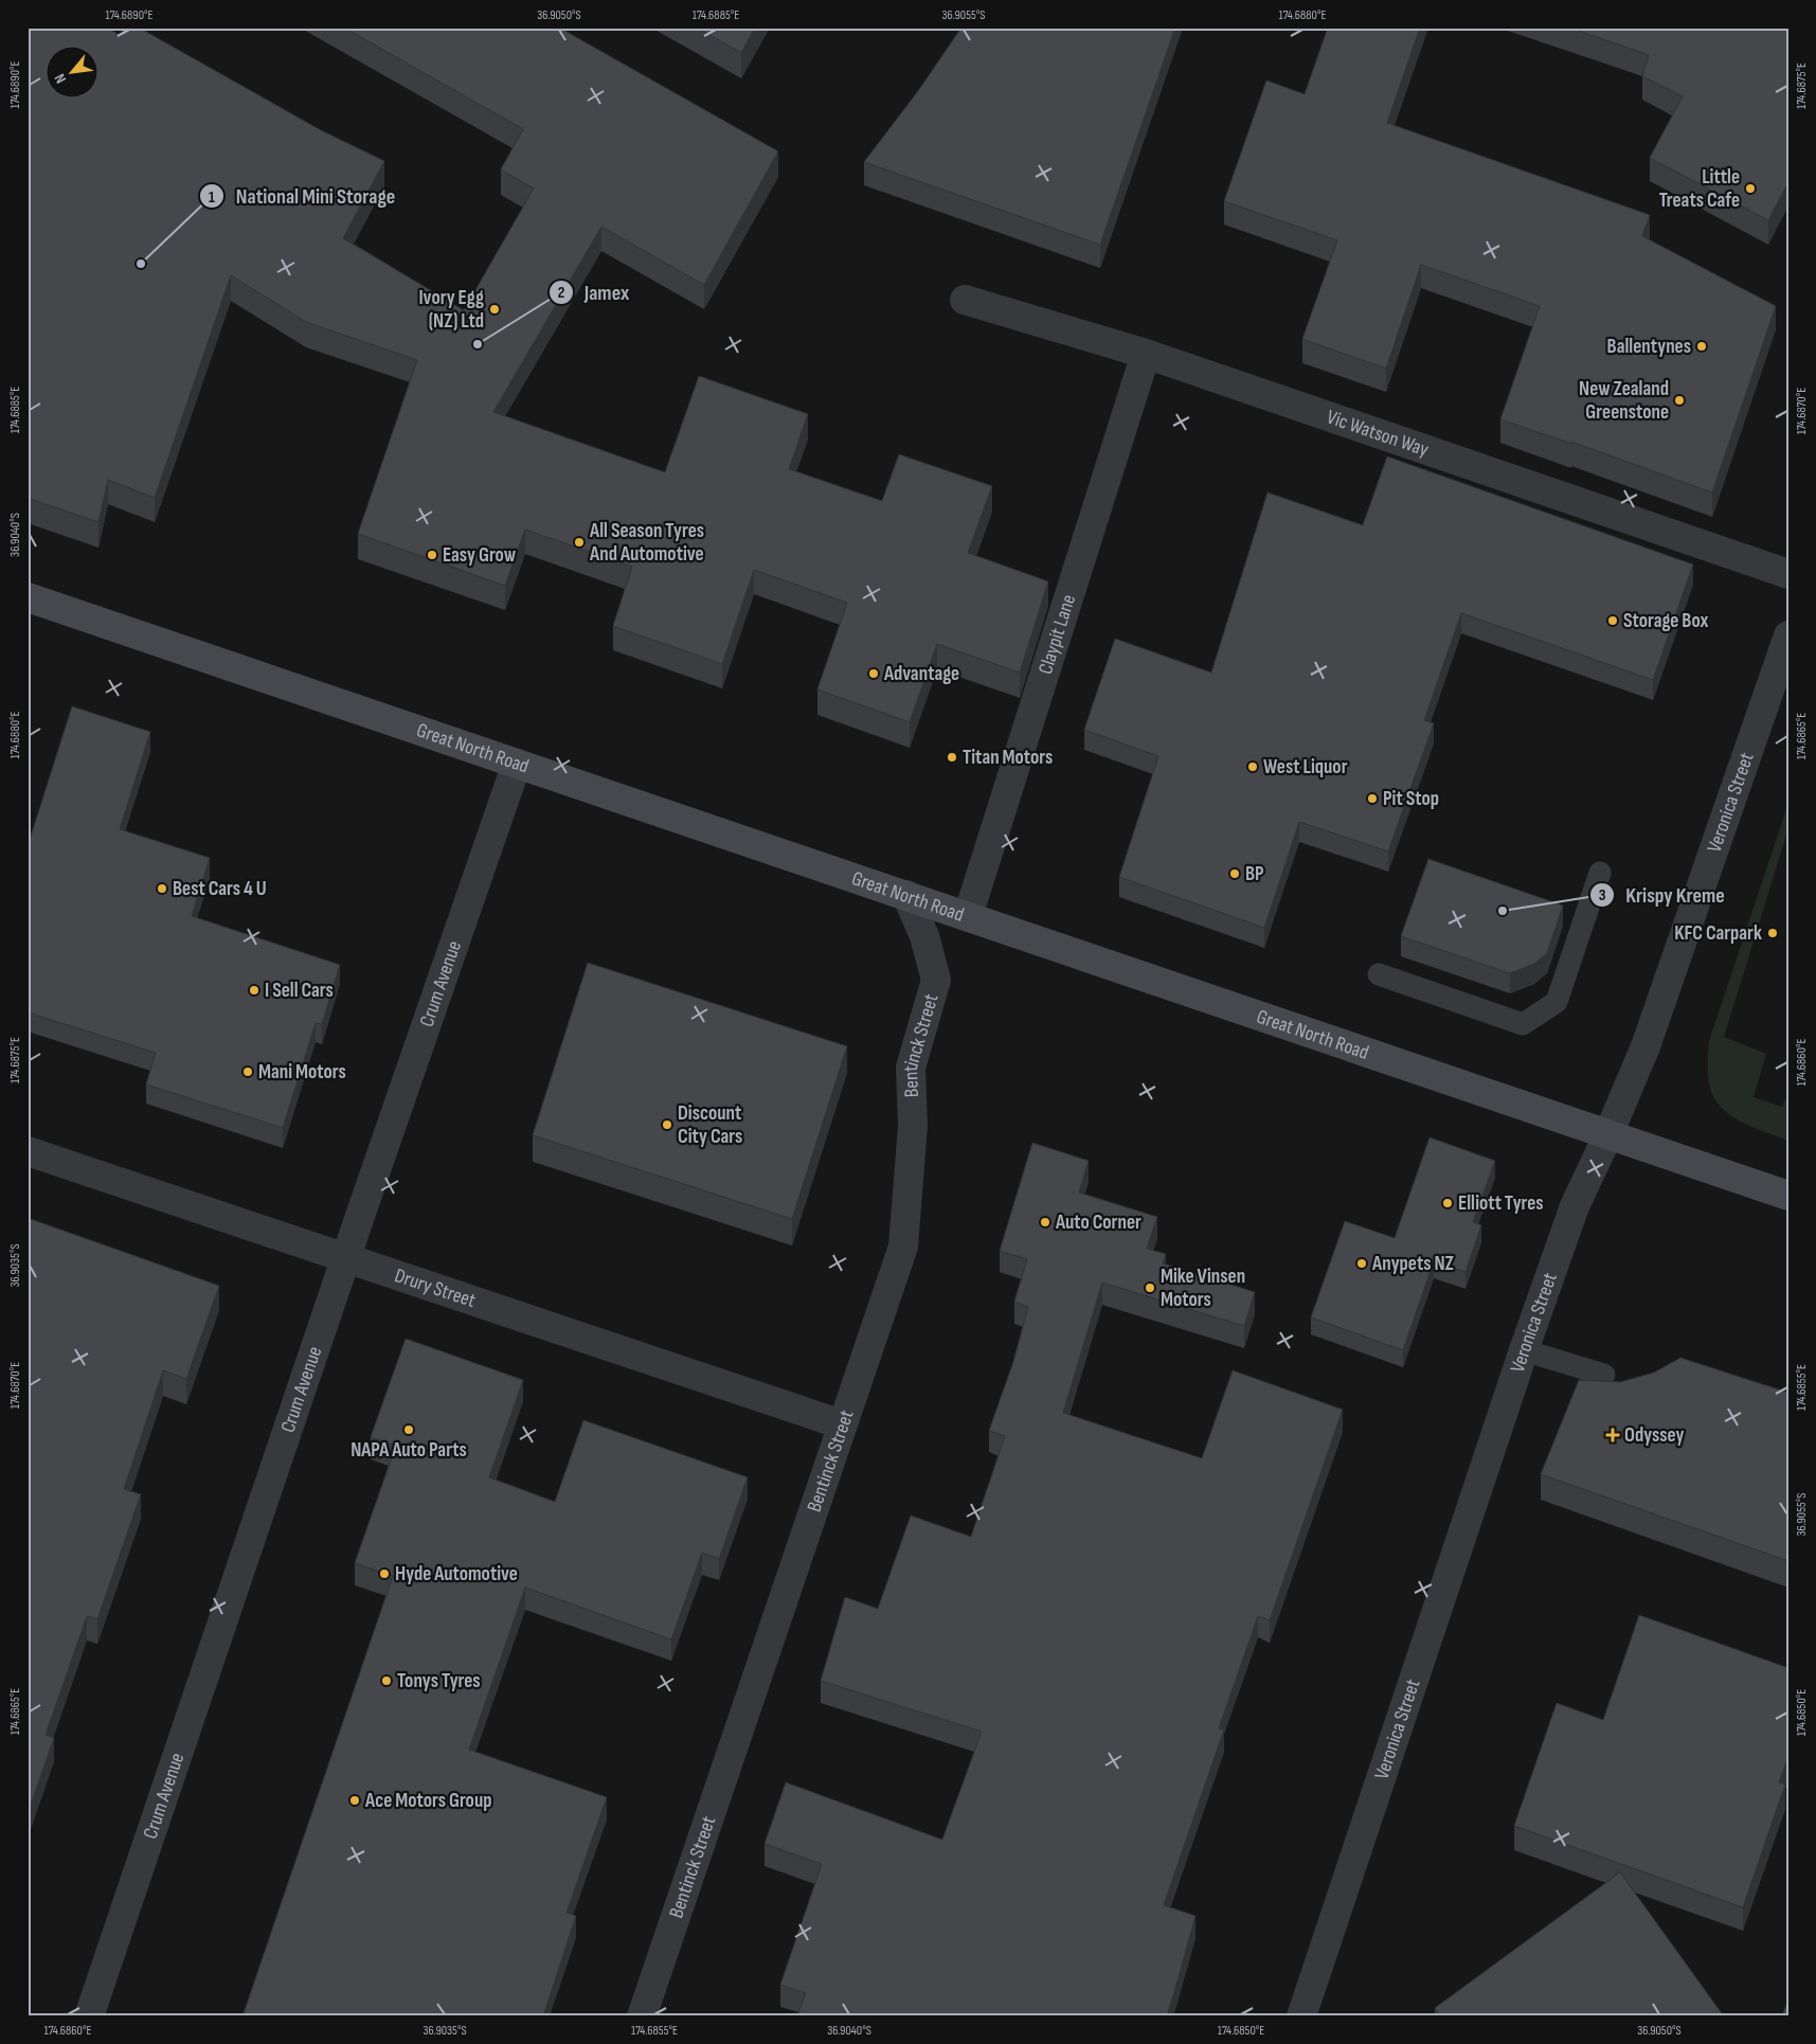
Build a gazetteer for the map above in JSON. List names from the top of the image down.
{
  "streets": {
    "main road": ["Great North Road"],
    "street": [
      "Vic Watson Way",
      "Claypit Lane",
      "Veronica Street",
      "Crum Avenue",
      "Bentinck Street",
      "Drury Street"
    ]
  },
  "crossings": [
    ["Vic Watson Way", "Claypit Lane"],
    ["Claypit Lane", "Great North Road"],
    ["Great North Road", "Veronica Street"],
    ["Great North Road", "Crum Avenue"],
    ["Great North Road", "Bentinck Street"],
    ["Crum Avenue", "Drury Street"],
    ["Bentinck Street", "Drury Street"]
  ],
  "places": {
    "other": [
      "Little Treats Cafe",
      "National Mini Storage",
      "Ivory Egg (NZ) Ltd",
      "Jamex",
      "Ballentynes",
      "New Zealand Greenstone",
      "All Season Tyres And Automotive",
      "Easy Grow",
      "Storage Box",
      "Advantage",
      "Titan Motors",
      "West Liquor",
      "Pit Stop",
      "BP",
      "Best Cars 4 U",
      "Krispy Kreme",
      "KFC Carpark",
      "I Sell Cars",
      "Mani Motors",
      "Discount City Cars",
      "Elliott Tyres",
      "Auto Corner",
      "Anypets NZ",
      "Mike Vinsen Motors",
      "NAPA Auto Parts",
      "Hyde Automotive",
      "Tonys Tyres",
      "Ace Motors Group"
    ],
    "health": ["Odyssey"]
  },
  "north": "bottom left",
  "coordinates": [
    "174.6890°E",
    "36.9050°S",
    "174.6885°E",
    "36.9055°S",
    "174.6880°E",
    "174.6875°E",
    "174.6870°E",
    "36.9040°S",
    "174.6865°E",
    "174.6860°E",
    "36.9035°S",
    "174.6855°E",
    "174.6850°E"
  ]
}
